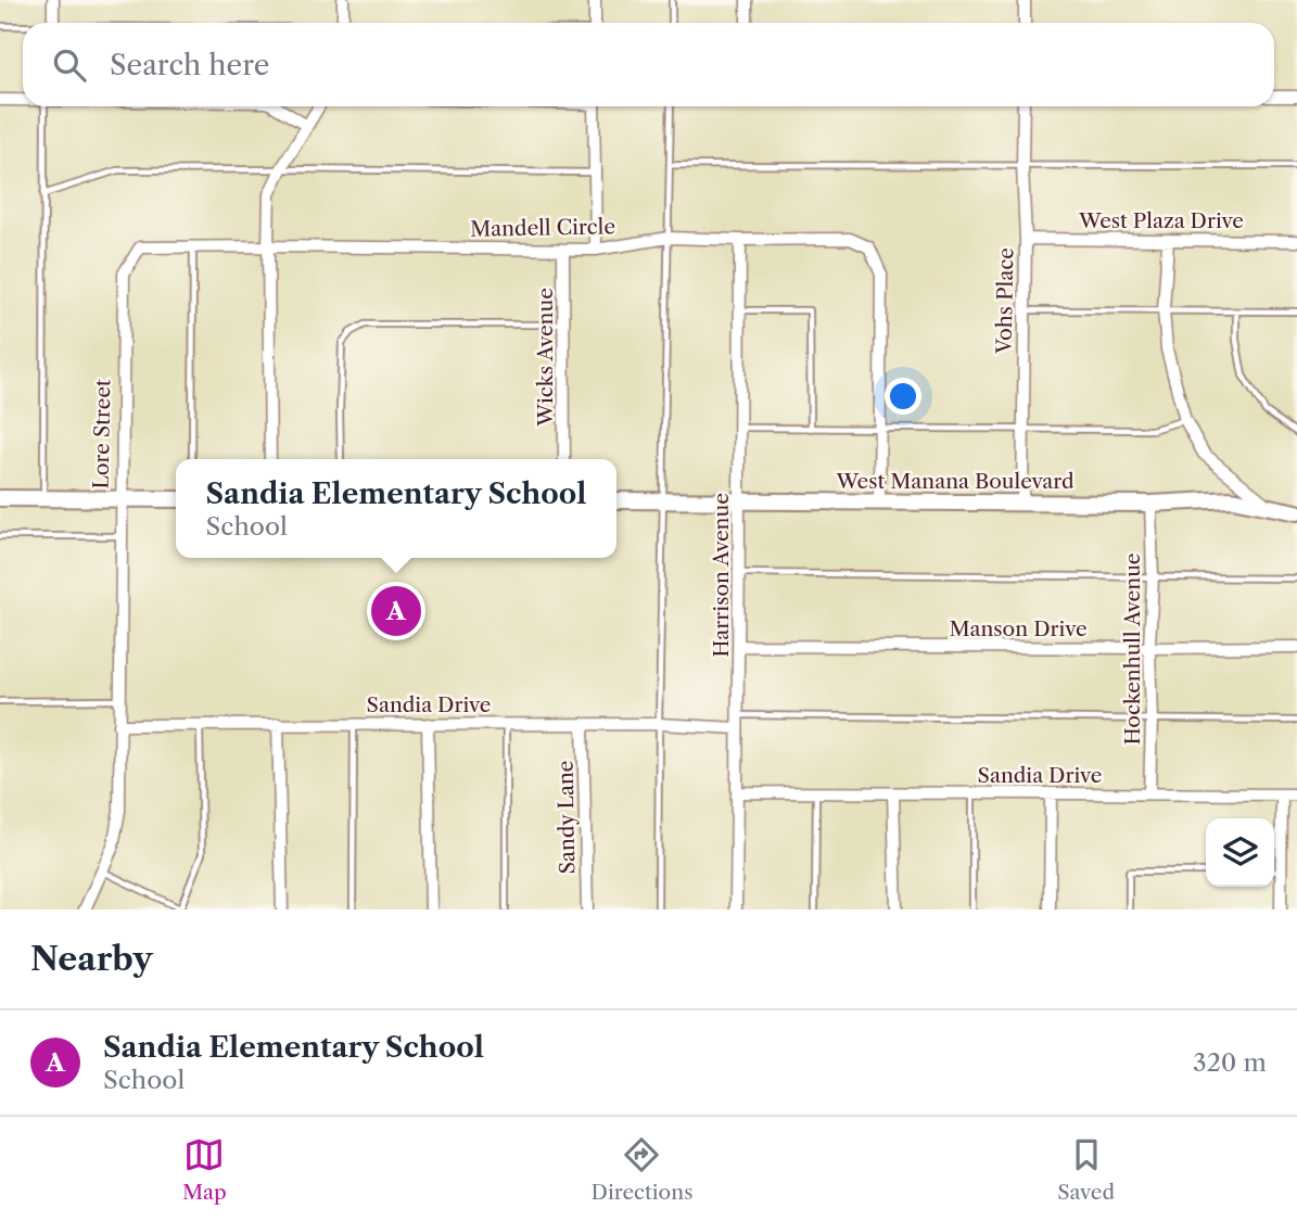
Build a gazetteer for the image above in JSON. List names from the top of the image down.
{
  "streets": {
    "street": [
      "West Plaza Drive",
      "Mandell Circle",
      "Vohs Place",
      "Wicks Avenue",
      "Lore Street",
      "West Manana Boulevard",
      "Harrison Avenue",
      "Manson Drive",
      "Hockenhull Avenue",
      "Sandia Drive",
      "Sandy Lane"
    ]
  },
  "crossings": [
    ["West Plaza Drive", "Vohs Place"],
    ["Mandell Circle", "Wicks Avenue"],
    ["Mandell Circle", "Lore Street"],
    ["Mandell Circle", "West Manana Boulevard"],
    ["Mandell Circle", "Harrison Avenue"],
    ["Vohs Place", "West Manana Boulevard"],
    ["Lore Street", "Sandia Drive"],
    ["West Manana Boulevard", "Harrison Avenue"],
    ["West Manana Boulevard", "Hockenhull Avenue"],
    ["Harrison Avenue", "Manson Drive"],
    ["Harrison Avenue", "Sandia Drive"],
    ["Manson Drive", "Hockenhull Avenue"],
    ["Hockenhull Avenue", "Sandia Drive"],
    ["Sandia Drive", "Sandy Lane"]
  ],
  "page": {
    "search": "Search here",
    "popup": ["Sandia Elementary School", "School"],
    "pins": "A",
    "heading": "Nearby",
    "list": [
      {
        "mark": "A",
        "name": "Sandia Elementary School",
        "note": "School",
        "value": "320 m"
      }
    ],
    "nav": ["Map", "Directions", "Saved"]
  }
}
